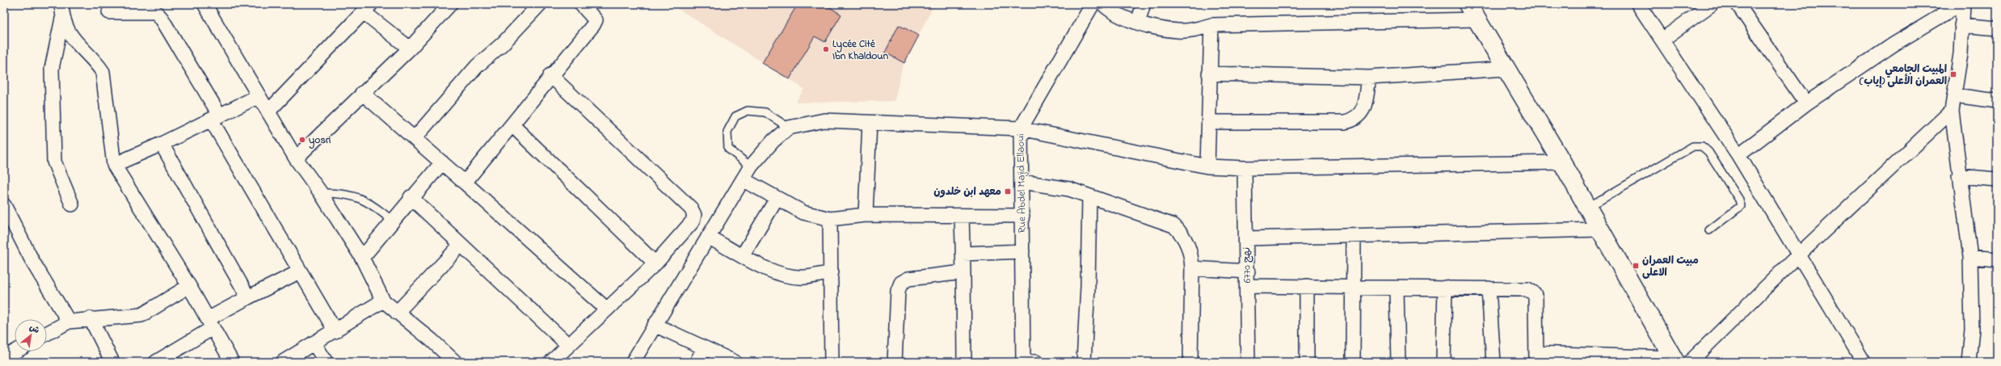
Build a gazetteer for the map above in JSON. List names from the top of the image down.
{
  "streets": {
    "street": ["Rue Abdel Majid Ellaoui", "نهج 6770"]
  },
  "places": {
    "other": ["Lycée Cité Ibn Khaldoun", "yosri"],
    "transit": ["المبيت الجامعي العمران الأعلى (إياب)", "معهد ابن خلدون", "مبيت العمران الاعلى"]
  },
  "north": "top right"
}
